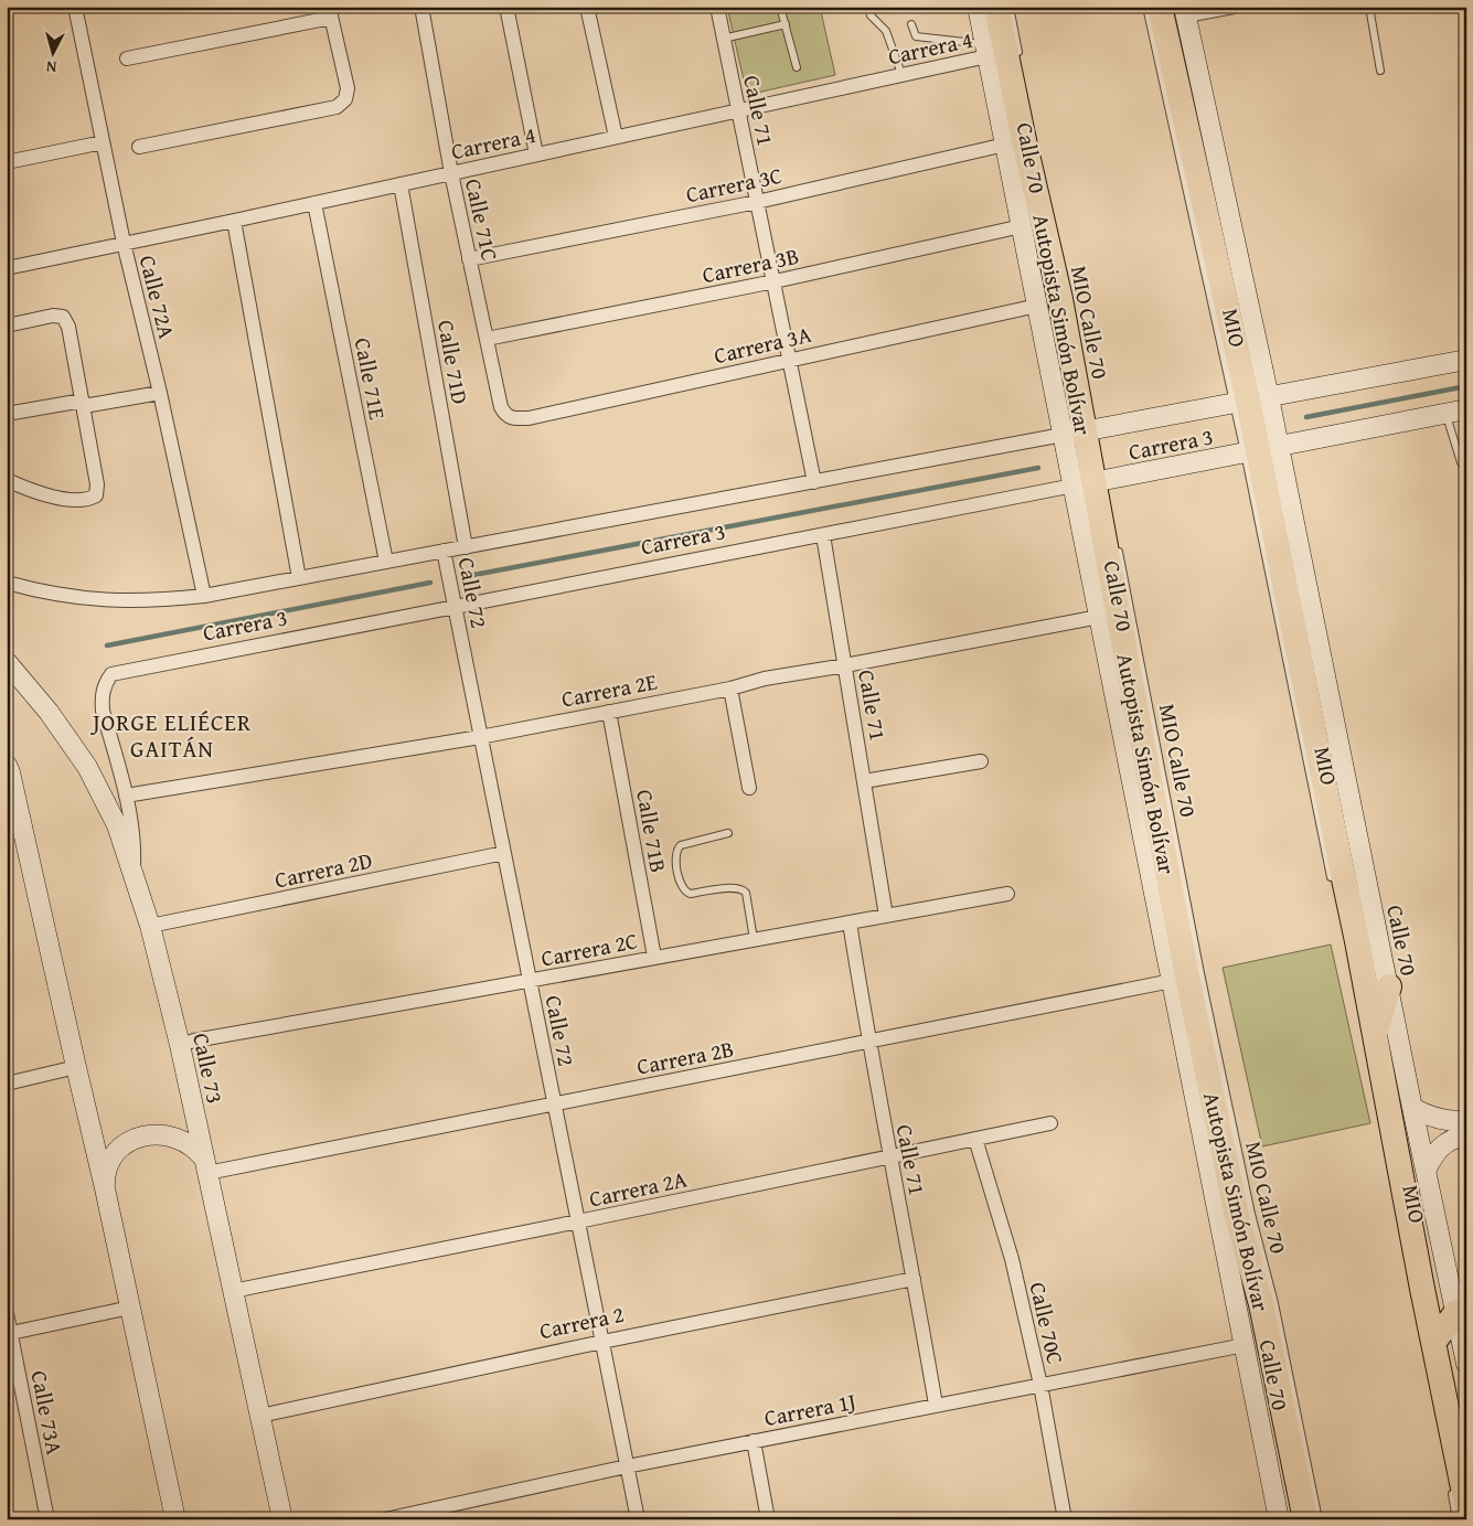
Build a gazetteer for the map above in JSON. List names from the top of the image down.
{
  "streets": {
    "highway": ["Autopista Simón Bolívar"],
    "street": [
      "Carrera 4",
      "Calle 71",
      "Calle 70",
      "Carrera 3C",
      "Calle 71C",
      "Carrera 3B",
      "Calle 72A",
      "Carrera 3A",
      "Calle 71D",
      "Calle 71E",
      "Carrera 3",
      "Calle 72",
      "Carrera 2E",
      "Calle 71B",
      "Carrera 2D",
      "Carrera 2C",
      "Carrera 2B",
      "Calle 73",
      "Carrera 2A",
      "Carrera 2",
      "Calle 70C",
      "Carrera 1J",
      "Calle 73A"
    ],
    "lane": ["MIO Calle 70", "MIO"]
  },
  "crossings": [
    ["Carrera 4", "Calle 71"],
    ["Carrera 4", "Calle 70"],
    ["Carrera 4", "Calle 71C"],
    ["Carrera 4", "Calle 72A"],
    ["Carrera 4", "Calle 71D"],
    ["Carrera 4", "Calle 71E"],
    ["Calle 71", "Carrera 3C"],
    ["Calle 71", "Carrera 3B"],
    ["Calle 71", "Carrera 3A"],
    ["Calle 71", "Carrera 3"],
    ["Calle 71", "Carrera 2E"],
    ["Calle 71", "Carrera 2C"],
    ["Calle 71", "Carrera 2B"],
    ["Calle 71", "Carrera 2A"],
    ["Calle 71", "Carrera 2"],
    ["Calle 71", "Carrera 1J"],
    ["Calle 70", "Carrera 3C"],
    ["Calle 70", "Carrera 3B"],
    ["Calle 70", "Autopista Simón Bolívar"],
    ["Calle 70", "MIO"],
    ["Calle 70", "Carrera 3A"],
    ["Calle 70", "Carrera 3"],
    ["Calle 70", "Carrera 2E"],
    ["Calle 70", "Carrera 2B"],
    ["Calle 70", "Carrera 1J"],
    ["Carrera 3C", "Calle 71C"],
    ["Calle 71C", "Carrera 3B"],
    ["Calle 71C", "Carrera 3A"],
    ["Calle 72A", "Carrera 3"],
    ["Autopista Simón Bolívar", "Carrera 3"],
    ["MIO", "Carrera 3"],
    ["Calle 71D", "Carrera 3"],
    ["Calle 71E", "Carrera 3"],
    ["Carrera 3", "Calle 72"],
    ["Carrera 3", "Carrera 2E"],
    ["Carrera 3", "Calle 73"],
    ["Calle 72", "Carrera 2E"],
    ["Calle 72", "Carrera 2D"],
    ["Calle 72", "Carrera 2C"],
    ["Calle 72", "Carrera 2B"],
    ["Calle 72", "Carrera 2A"],
    ["Calle 72", "Carrera 2"],
    ["Calle 72", "Carrera 1J"],
    ["Carrera 2E", "Calle 71B"],
    ["Calle 71B", "Carrera 2C"],
    ["Carrera 2D", "Calle 73"],
    ["Carrera 2C", "Calle 73"],
    ["Carrera 2B", "Calle 73"],
    ["Calle 73", "Carrera 2A"],
    ["Calle 73", "Carrera 2"],
    ["Carrera 2A", "Calle 70C"],
    ["Calle 70C", "Carrera 1J"]
  ],
  "districts": ["JORGE ELIÉCER GAITÁN"],
  "north": "bottom"
}
